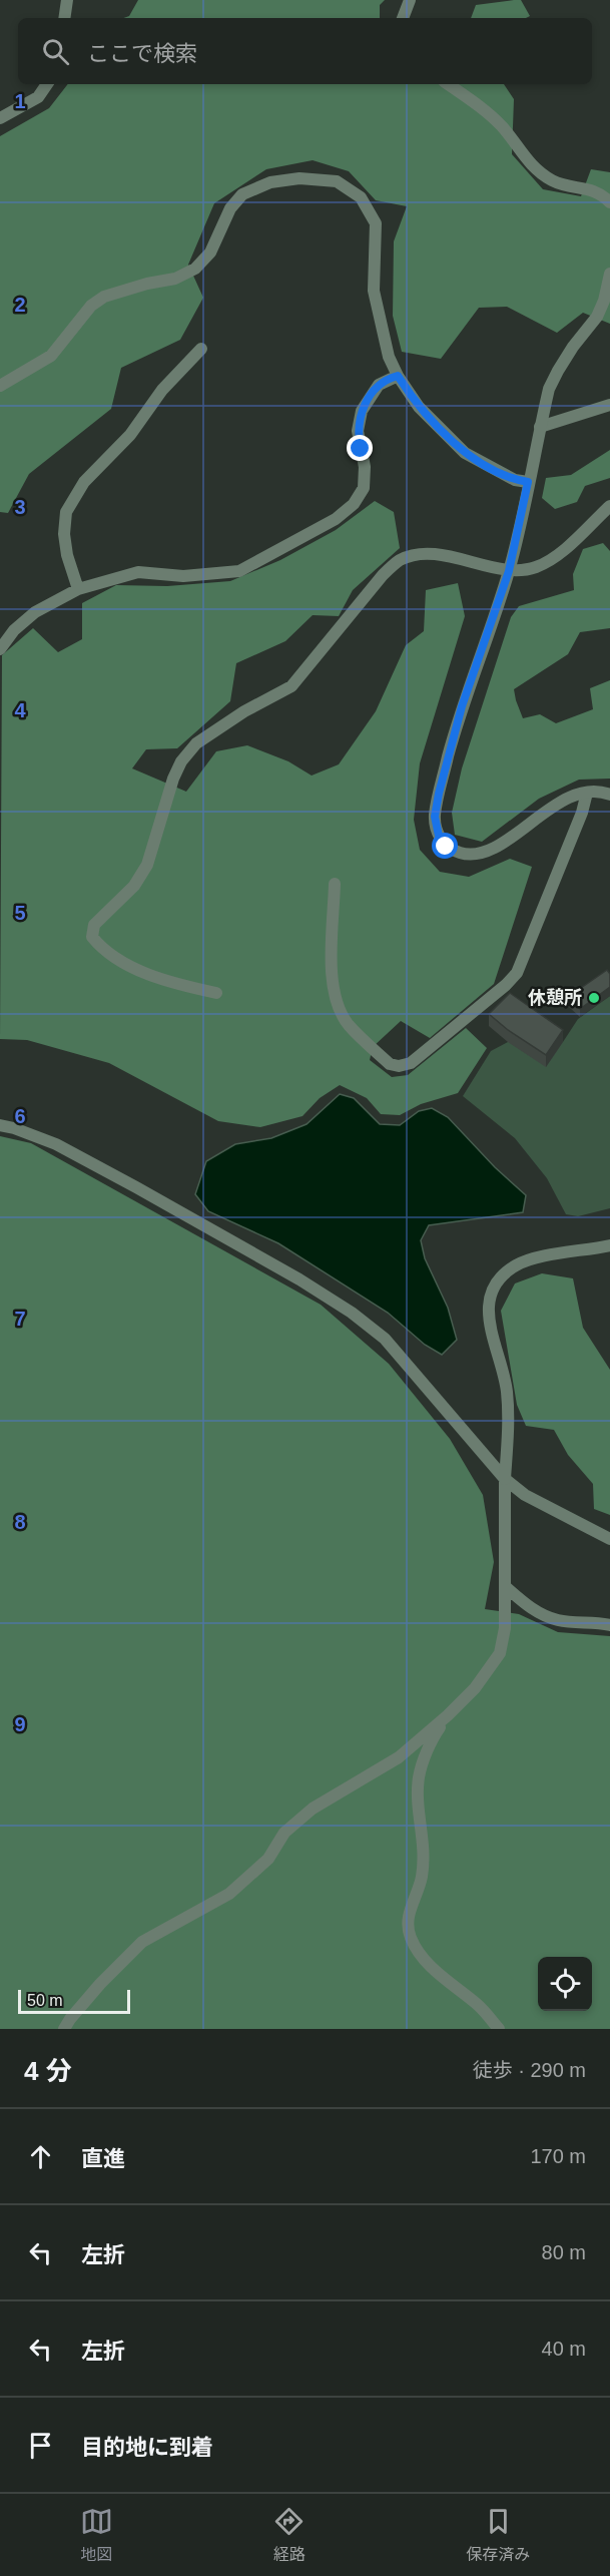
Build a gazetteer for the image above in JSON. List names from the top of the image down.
{
  "places": ["休憩所"],
  "scale_bar": "50 m",
  "page": {
    "search": "ここで検索",
    "scale": "50 m",
    "heading": ["4 分", "徒歩 · 290 m"],
    "list": [
      ["直進", "170 m"],
      ["左折", "80 m"],
      ["左折", "40 m"],
      "目的地に到着"
    ],
    "nav": ["地図", "経路", "保存済み"]
  },
  "grid": {
    "rows": [
      "1",
      "2",
      "3",
      "4",
      "5",
      "6",
      "7",
      "8",
      "9"
    ]
  }
}
